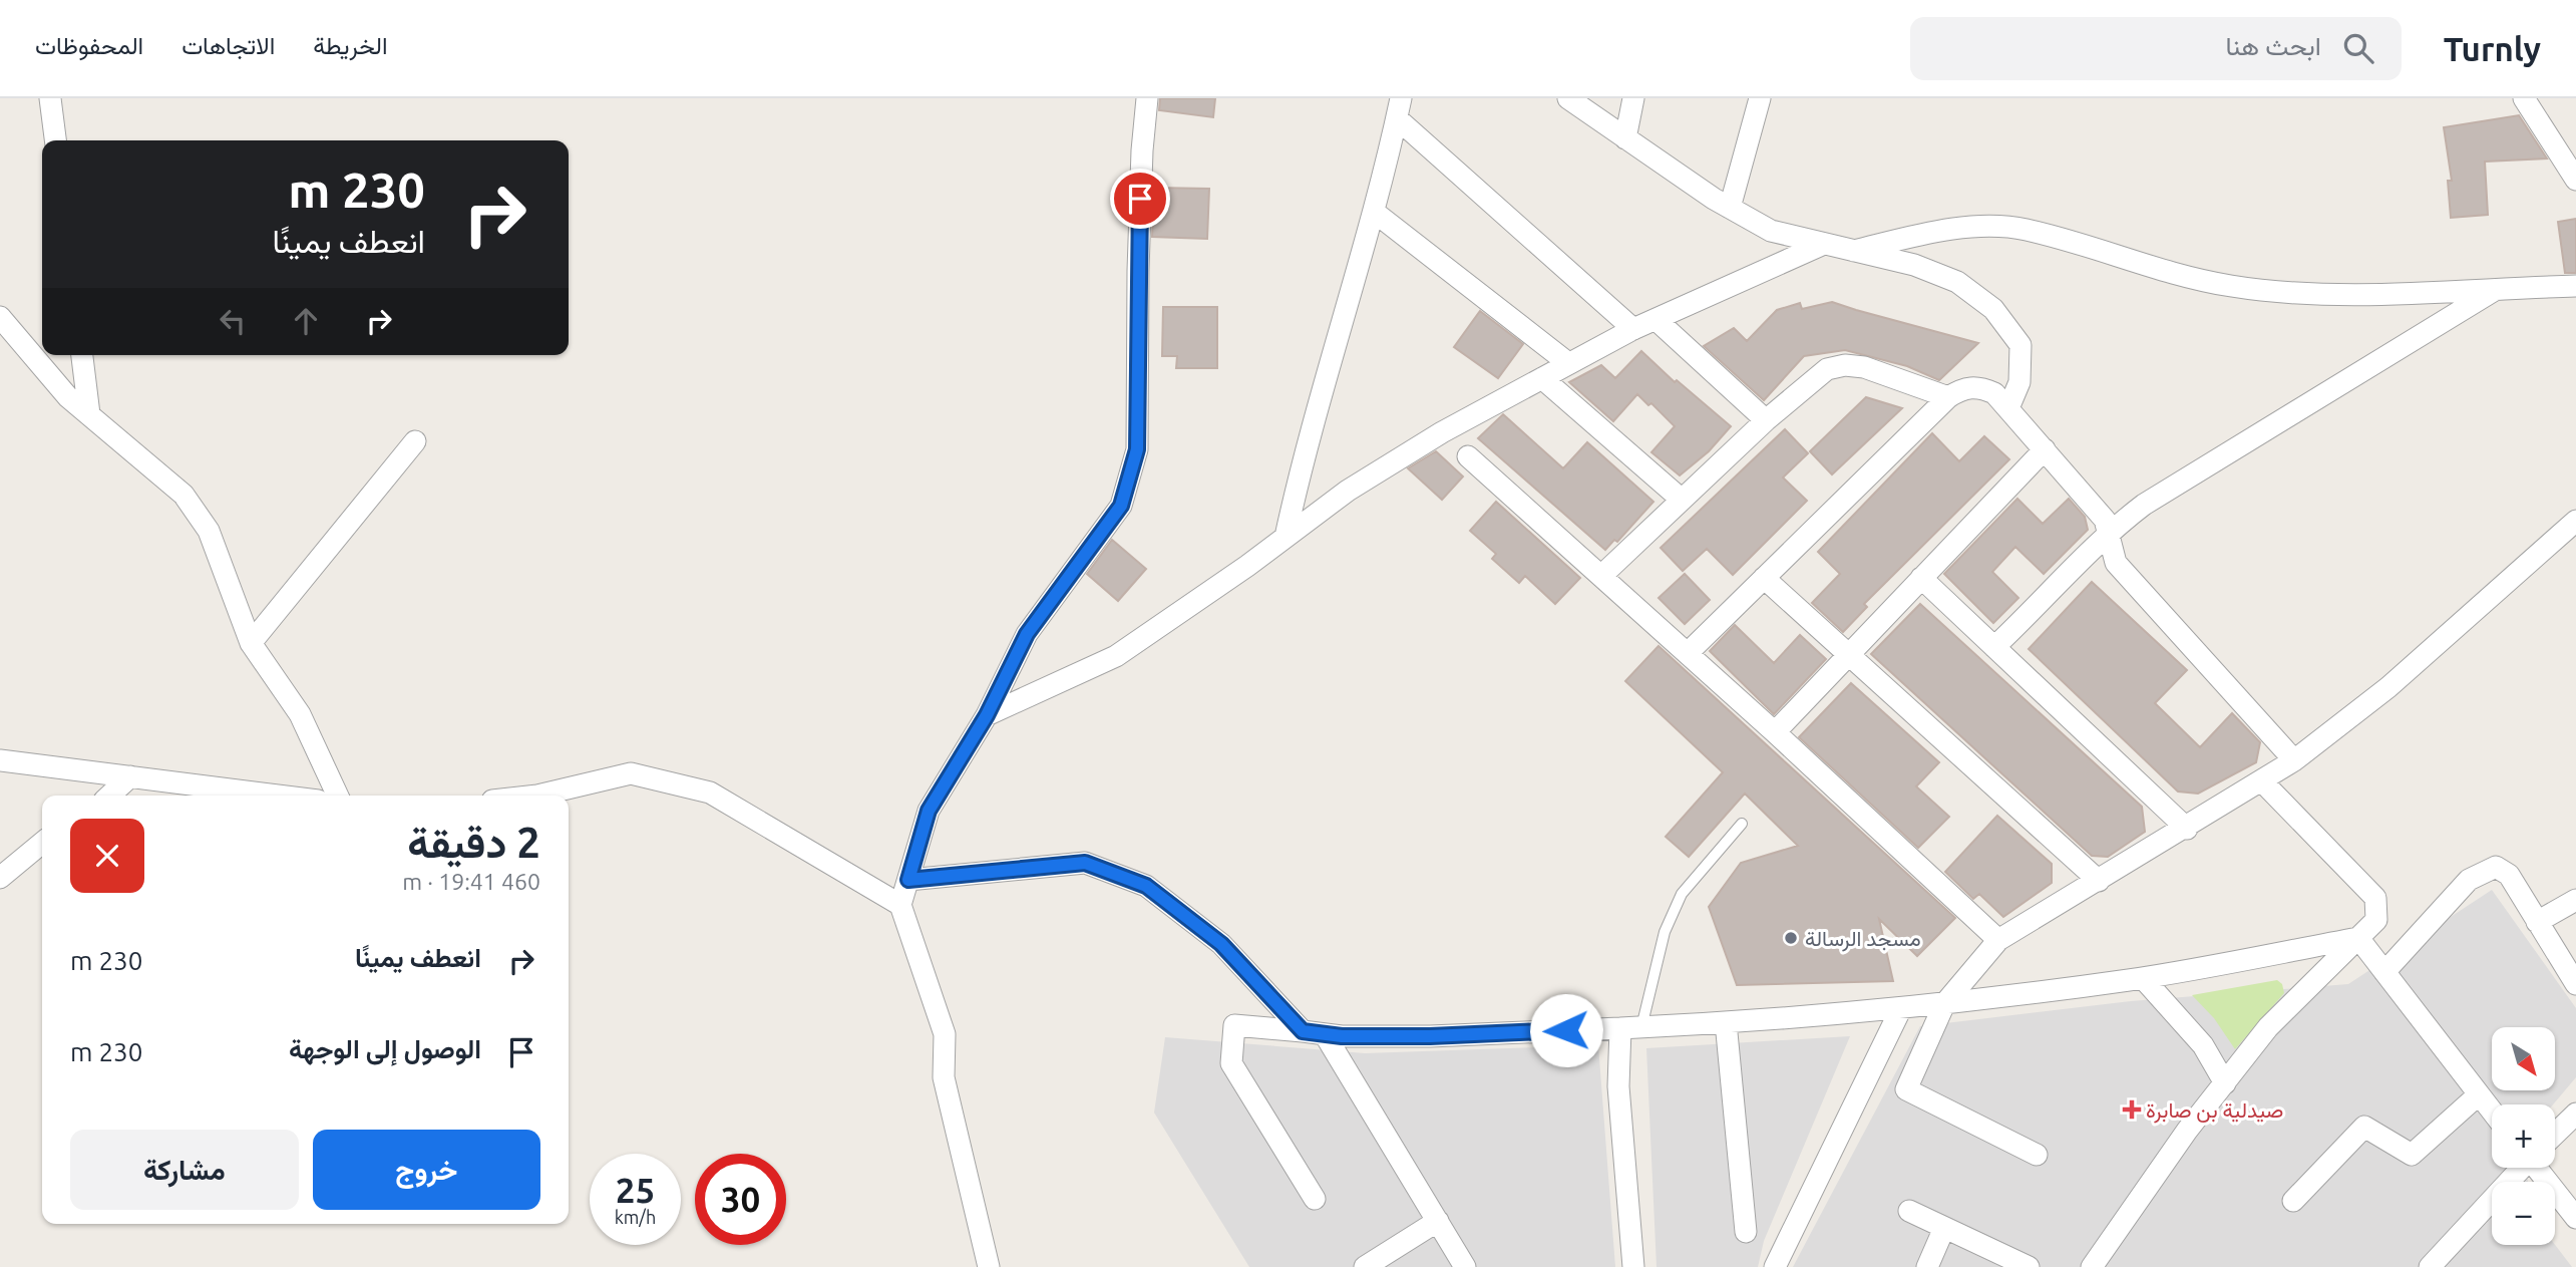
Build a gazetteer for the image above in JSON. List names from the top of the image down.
{
  "places": {
    "other": ["مسجد الرسالة"],
    "health": ["صيدلية بن صابرة"]
  },
  "north": "bottom right",
  "page": {
    "header": "Turnly",
    "search": "ابحث هنا",
    "nav": ["الخريطة", "الاتجاهات", "المحفوظات"],
    "turn": ["230 m", "انعطف يمينًا"],
    "heading": ["2 دقيقة", "460 m · 19:41"],
    "list": [
      {
        "name": "انعطف يمينًا",
        "value": "230 m"
      },
      {
        "name": "الوصول إلى الوجهة",
        "value": "230 m"
      }
    ],
    "map_buttons": ["+", "−"],
    "buttons": ["خروج", "مشاركة"],
    "speed": "25 km/h",
    "limit": "30"
  }
}
